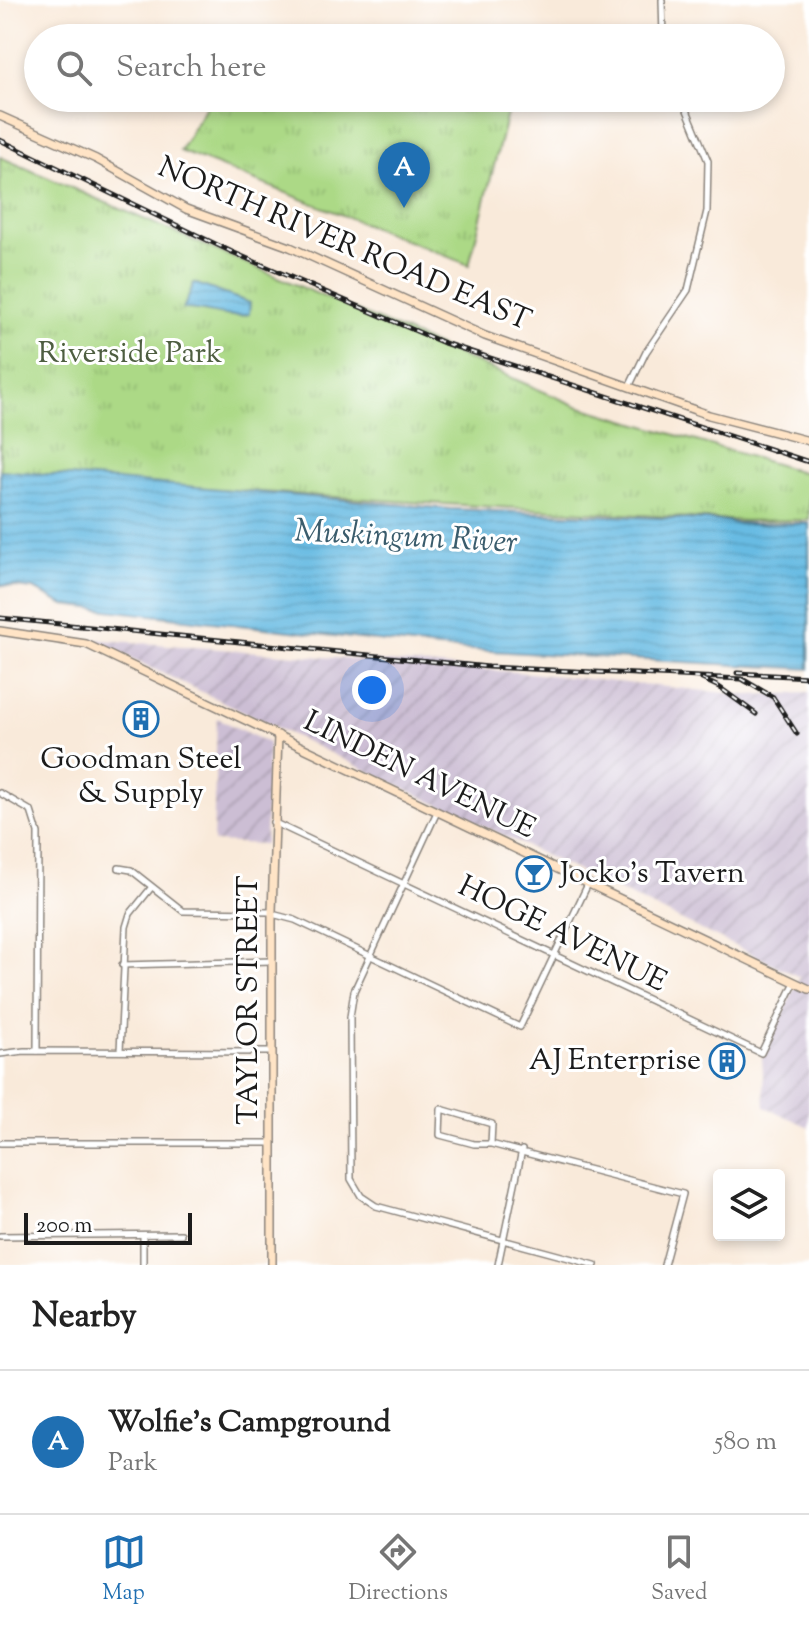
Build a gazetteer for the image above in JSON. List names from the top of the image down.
{
  "streets": {
    "street": [
      "NORTH RIVER ROAD EAST",
      "LINDEN AVENUE",
      "HOGE AVENUE",
      "TAYLOR STREET"
    ]
  },
  "crossings": [
    ["LINDEN AVENUE", "HOGE AVENUE"],
    ["LINDEN AVENUE", "TAYLOR STREET"],
    ["HOGE AVENUE", "TAYLOR STREET"]
  ],
  "water": ["Muskingum River"],
  "parks": ["Riverside Park"],
  "places": {
    "building": ["Goodman Steel & Supply", "AJ Enterprise"],
    "bar": ["Jocko's Tavern"]
  },
  "scale_bar": "200 m",
  "page": {
    "search": "Search here",
    "pins": "A",
    "scale": "200 m",
    "heading": "Nearby",
    "list": [
      {
        "mark": "A",
        "name": "Wolfie's Campground",
        "note": "Park",
        "value": "580 m"
      }
    ],
    "nav": ["Map", "Directions", "Saved"]
  }
}
